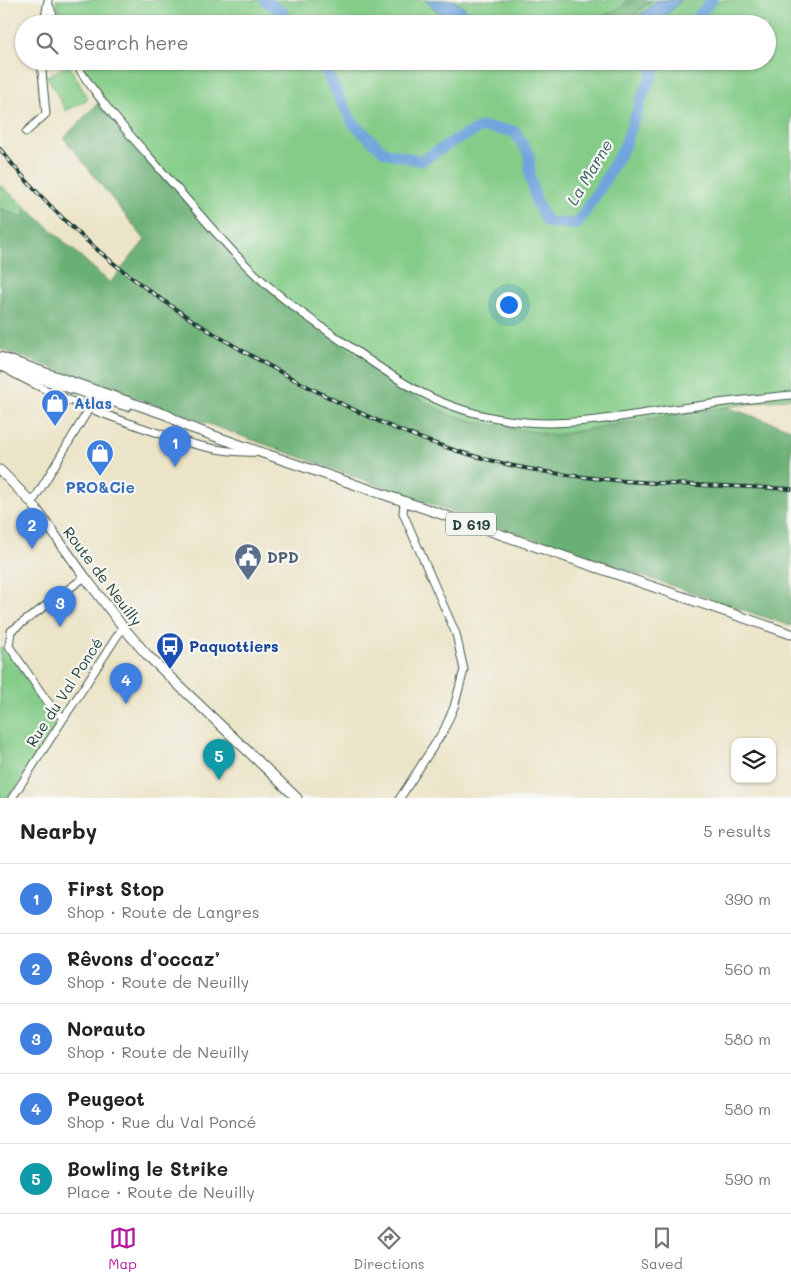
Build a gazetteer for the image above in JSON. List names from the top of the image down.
{
  "streets": {
    "main road": ["D 619", "Route de Neuilly"],
    "street": ["Rue du Val Poncé"]
  },
  "crossings": [
    ["Route de Neuilly", "Rue du Val Poncé"]
  ],
  "water": ["La Marne"],
  "places": {
    "shop": ["Atlas", "PRO&Cie"],
    "public building": ["DPD"],
    "bus stop": ["Paquottiers"]
  },
  "page": {
    "search": "Search here",
    "pins": [
      "1",
      "2",
      "3",
      "4",
      "5"
    ],
    "heading": ["Nearby", "5 results"],
    "list": [
      {
        "mark": "1",
        "name": "First Stop",
        "note": "Shop · Route de Langres",
        "value": "390 m"
      },
      {
        "mark": "2",
        "name": "Rêvons d’occaz’",
        "note": "Shop · Route de Neuilly",
        "value": "560 m"
      },
      {
        "mark": "3",
        "name": "Norauto",
        "note": "Shop · Route de Neuilly",
        "value": "580 m"
      },
      {
        "mark": "4",
        "name": "Peugeot",
        "note": "Shop · Rue du Val Poncé",
        "value": "580 m"
      },
      {
        "mark": "5",
        "name": "Bowling le Strike",
        "note": "Place · Route de Neuilly",
        "value": "590 m"
      }
    ],
    "nav": ["Map", "Directions", "Saved"]
  }
}
